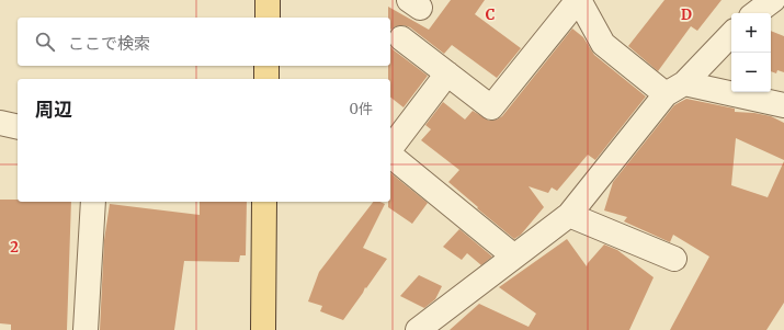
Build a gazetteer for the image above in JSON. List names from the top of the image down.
{
  "page": {
    "map_buttons": ["+", "−"],
    "search": "ここで検索",
    "heading": ["周辺", "0件"]
  },
  "grid": {
    "columns": ["C", "D"],
    "rows": ["2"]
  }
}
